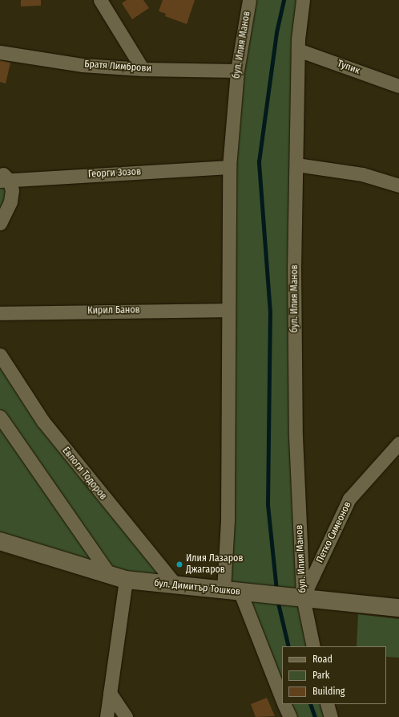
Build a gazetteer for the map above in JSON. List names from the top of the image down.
{
  "streets": {
    "street": [
      "бул. Илия Манов",
      "Братя Лимброви",
      "Тупик",
      "Георги Зозов",
      "Кирил Банов",
      "Евлоги Тодоров",
      "Петко Симеонов",
      "бул. Димитър Тошков"
    ]
  },
  "crossings": [
    ["бул. Илия Манов", "Братя Лимброви"],
    ["бул. Илия Манов", "Тупик"],
    ["бул. Илия Манов", "Георги Зозов"],
    ["бул. Илия Манов", "Кирил Банов"],
    ["бул. Илия Манов", "Петко Симеонов"],
    ["бул. Илия Манов", "бул. Димитър Тошков"],
    ["Евлоги Тодоров", "бул. Димитър Тошков"],
    ["Петко Симеонов", "бул. Димитър Тошков"]
  ],
  "places": ["Илия Лазаров Джагаров"],
  "legend": ["Road", "Park", "Building"]
}
